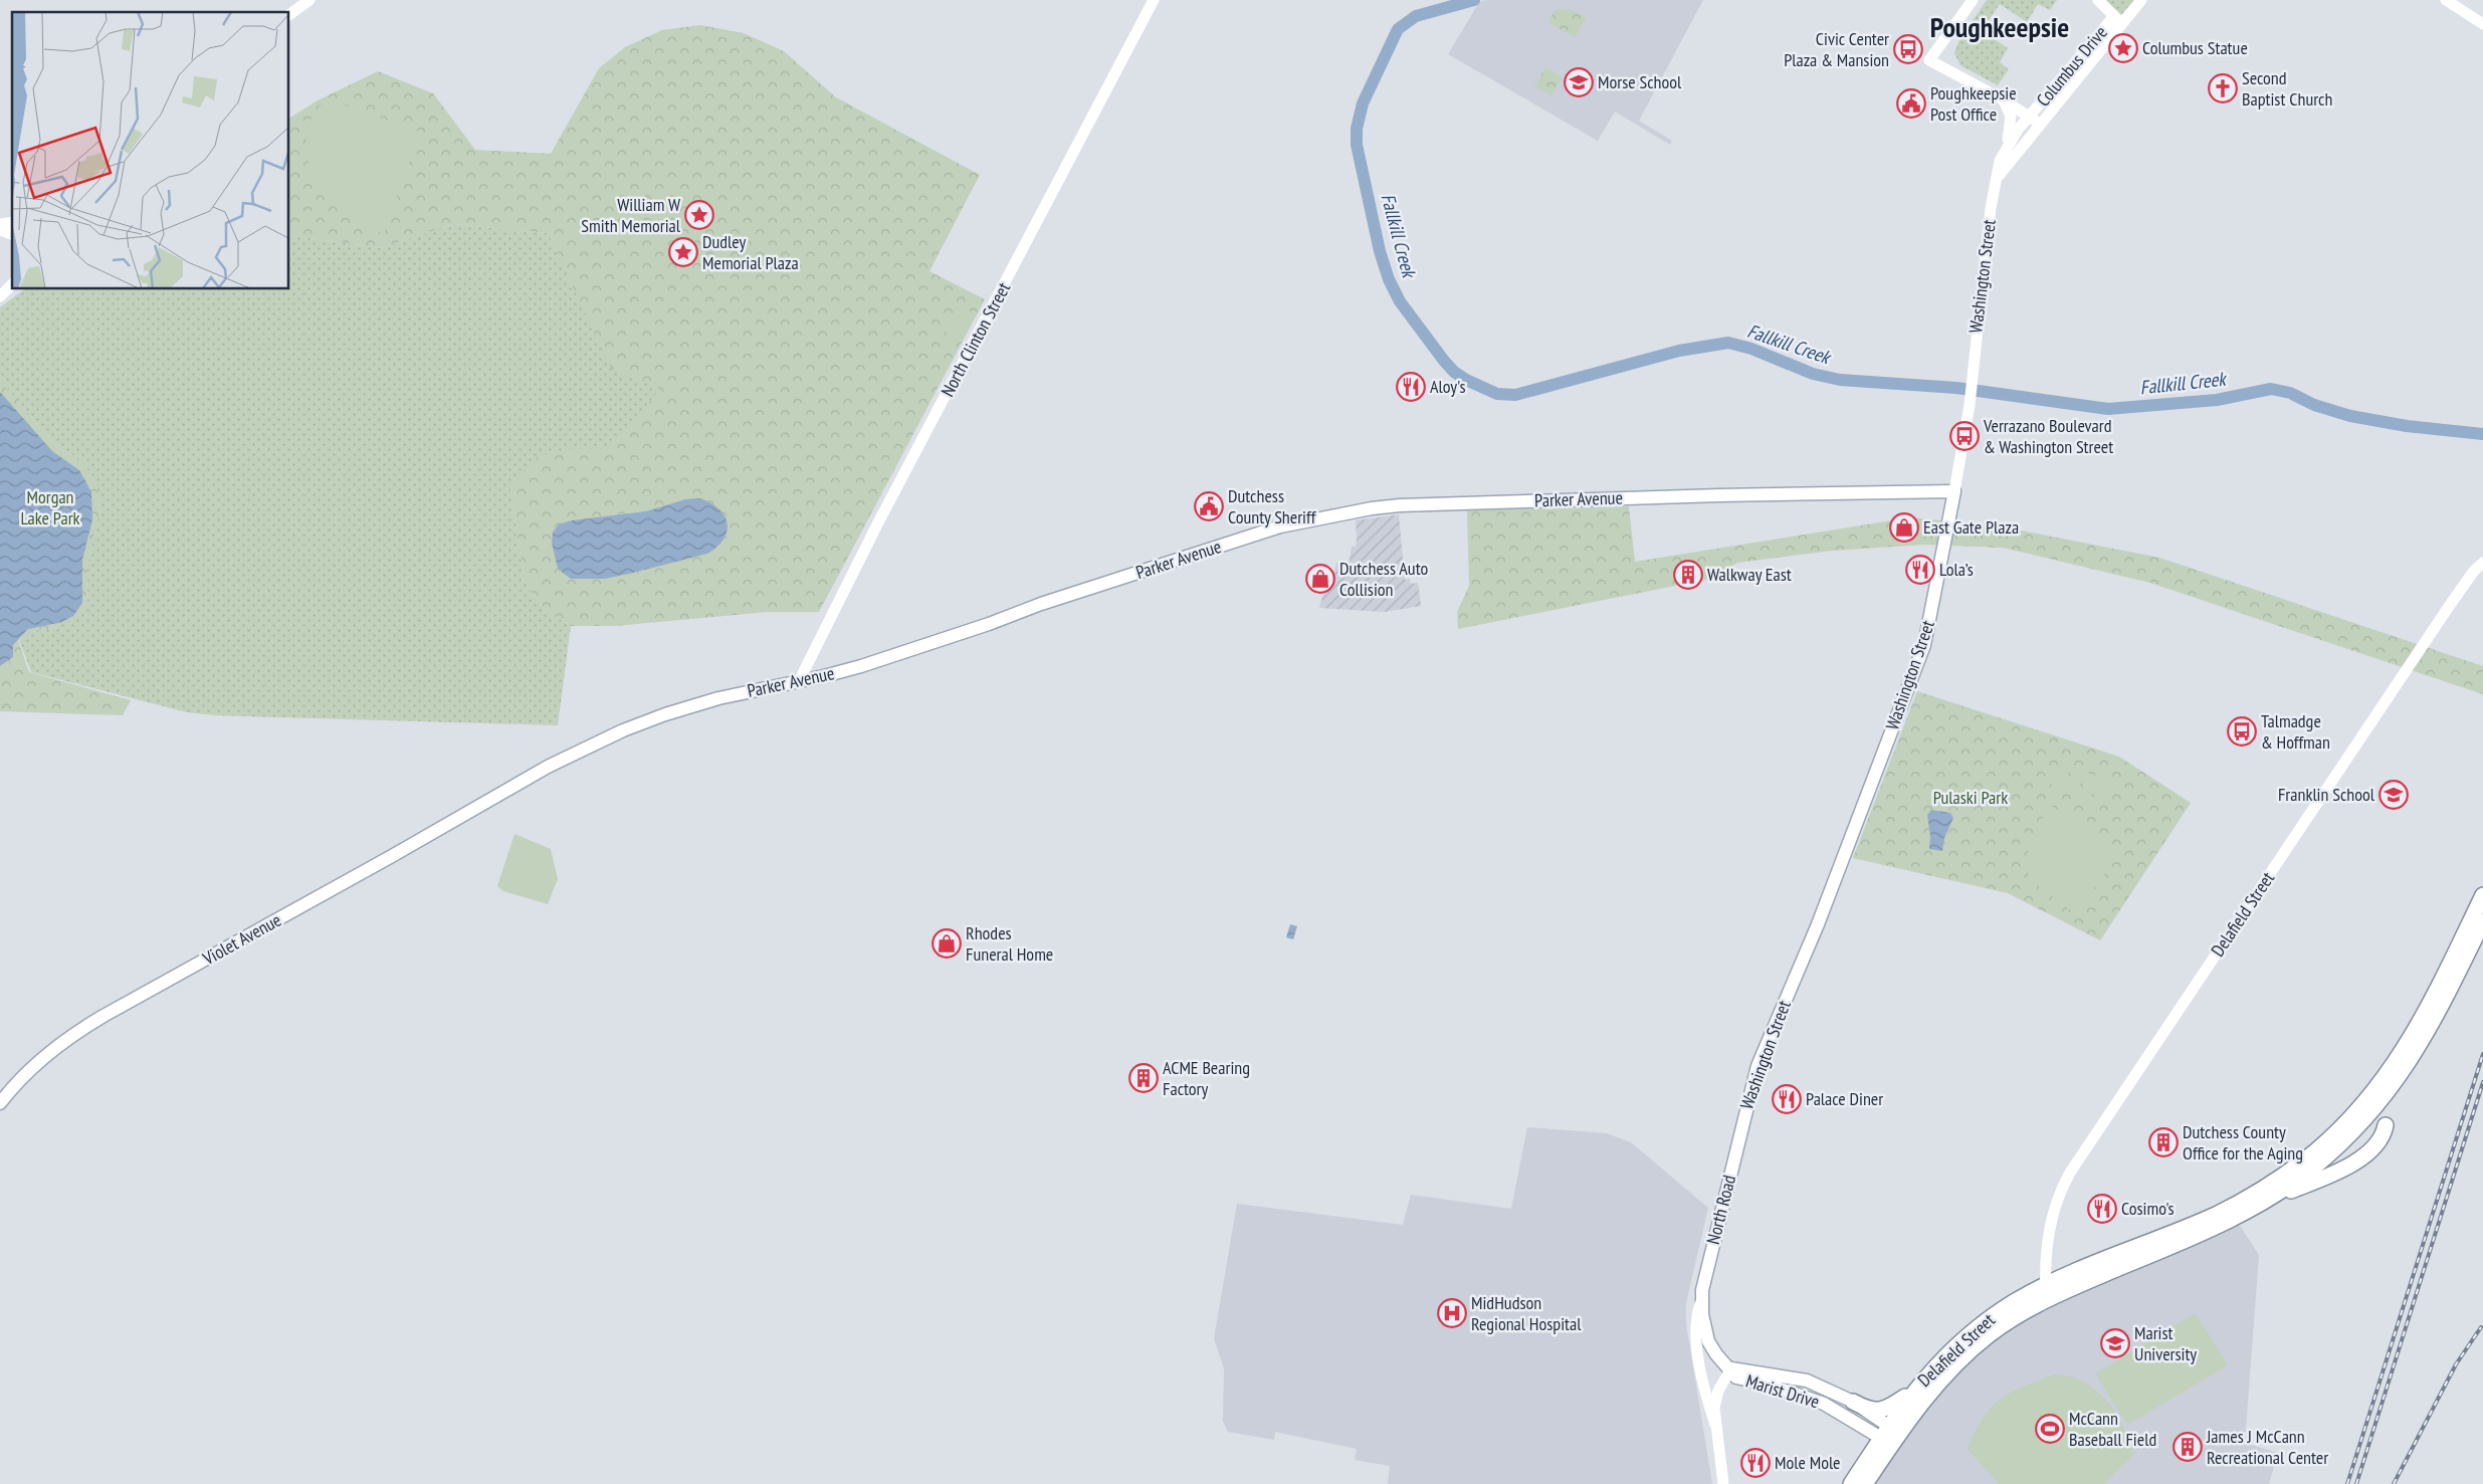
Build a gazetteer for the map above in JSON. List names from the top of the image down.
{
  "streets": {
    "highway": ["Delafield Street"],
    "main road": [
      "Washington Street",
      "Parker Avenue",
      "Violet Avenue",
      "North Road",
      "Marist Drive"
    ],
    "street": ["Columbus Drive", "North Clinton Street"]
  },
  "crossings": [
    ["Columbus Drive", "Washington Street"],
    ["Washington Street", "Parker Avenue"],
    ["Washington Street", "North Road"],
    ["North Clinton Street", "Parker Avenue"],
    ["Parker Avenue", "Violet Avenue"],
    ["Delafield Street", "Marist Drive"],
    ["North Road", "Marist Drive"]
  ],
  "districts": ["Poughkeepsie"],
  "water": ["Fallkill Creek"],
  "parks": ["Morgan Lake Park", "Pulaski Park"],
  "places": {
    "place": ["Columbus Statue", "William W Smith Memorial", "Dudley Memorial Plaza"],
    "bus stop": ["Civic Center Plaza & Mansion", "Verrazano Boulevard & Washington Street", "Talmadge & Hoffman"],
    "school or university": ["Morse School", "Franklin School", "Marist University"],
    "church": ["Second Baptist Church"],
    "public building": ["Poughkeepsie Post Office", "Dutchess County Sheriff"],
    "restaurant": [
      "Aloy's",
      "Lola’s",
      "Palace Diner",
      "Cosimo's",
      "Mole Mole"
    ],
    "shop": ["East Gate Plaza", "Dutchess Auto Collision", "Rhodes Funeral Home"],
    "building": [
      "Walkway East",
      "ACME Bearing Factory",
      "Dutchess County Office for the Aging",
      "James J McCann Recreational Center"
    ],
    "hospital": ["MidHudson Regional Hospital"],
    "sports": ["McCann Baseball Field"]
  }
}
